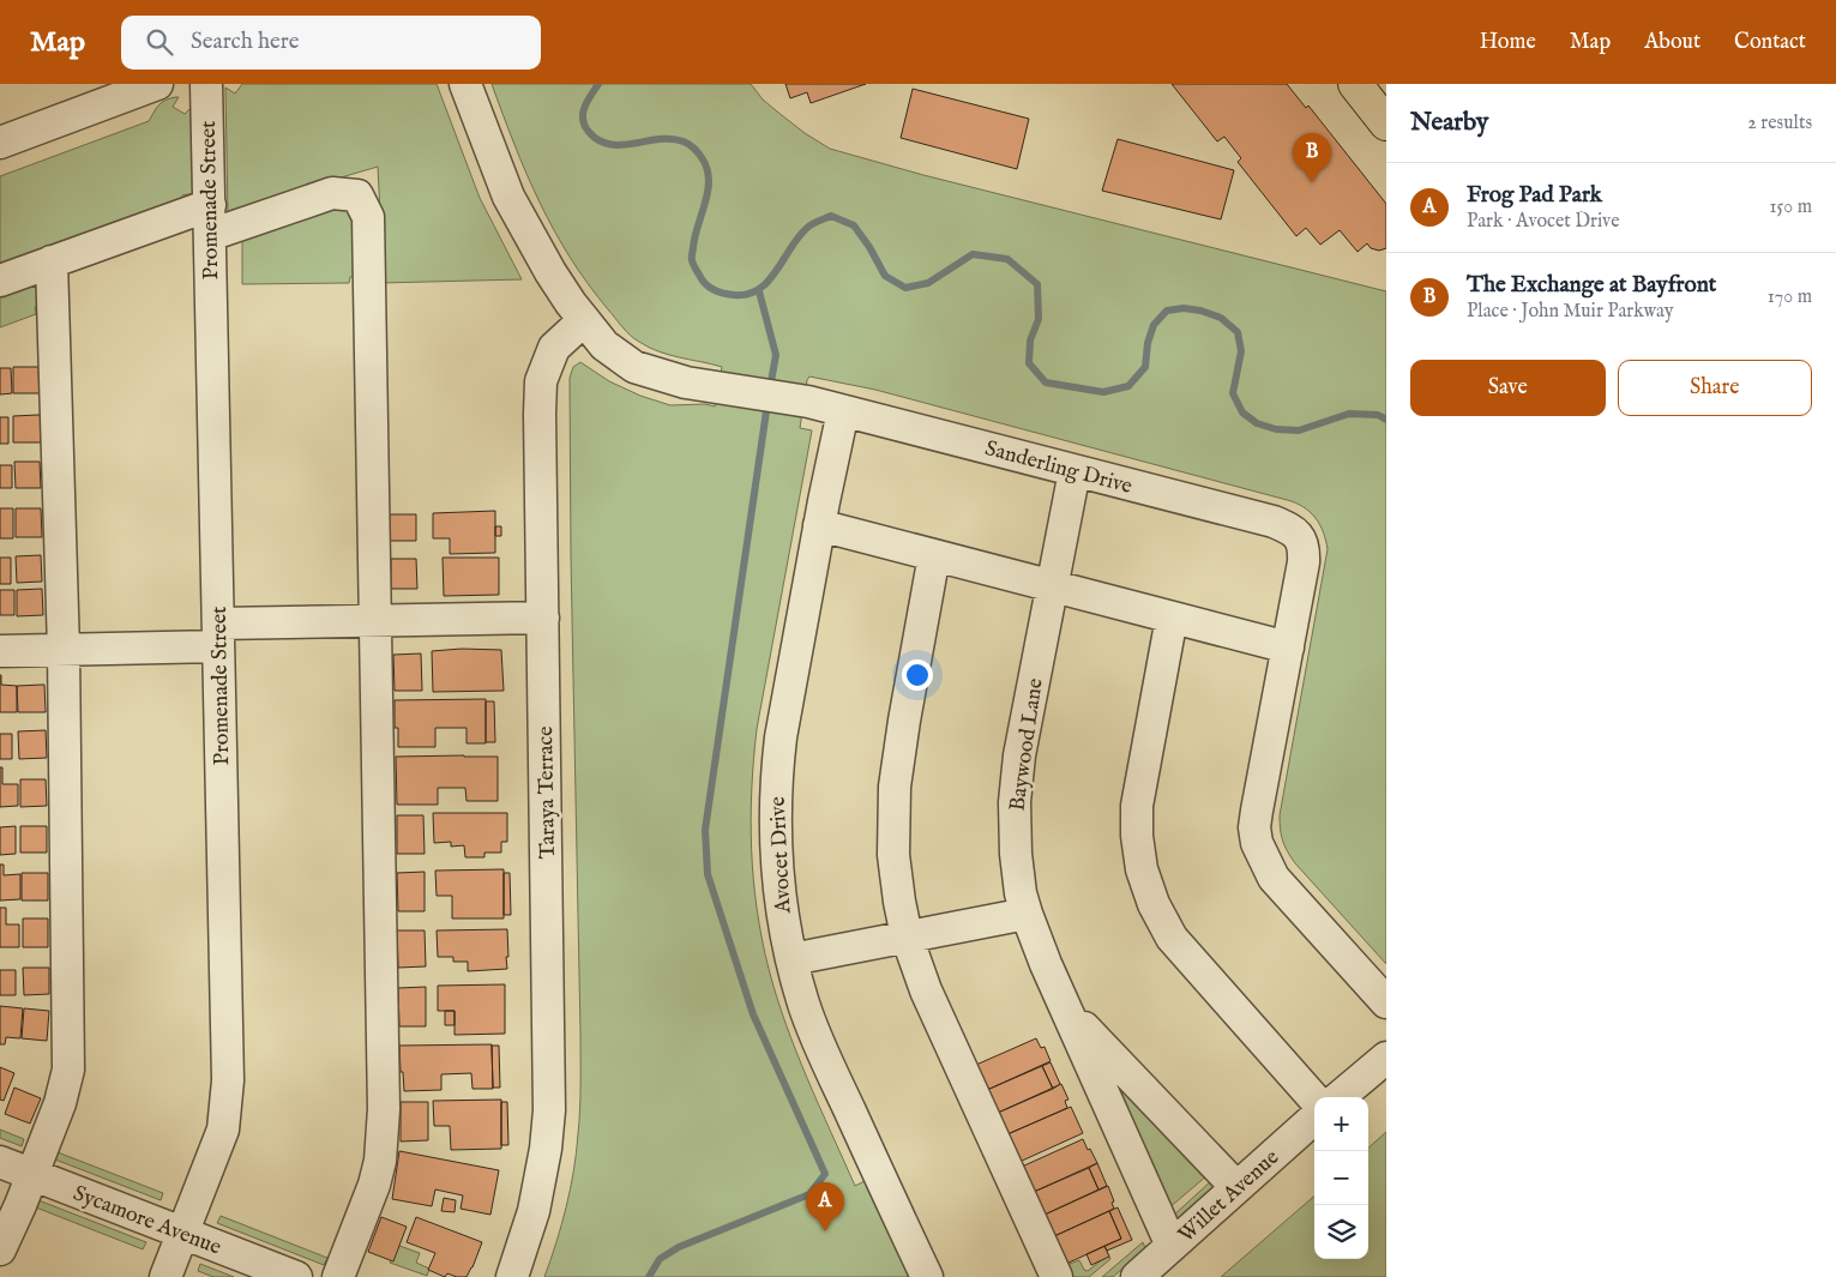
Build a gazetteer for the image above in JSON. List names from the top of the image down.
{
  "streets": {
    "street": [
      "Promenade Street",
      "Sanderling Drive",
      "Baywood Lane",
      "Taraya Terrace",
      "Avocet Drive",
      "Willet Avenue",
      "Sycamore Avenue"
    ]
  },
  "crossings": [
    ["Promenade Street", "Sycamore Avenue"],
    ["Sanderling Drive", "Baywood Lane"],
    ["Sanderling Drive", "Taraya Terrace"],
    ["Sanderling Drive", "Avocet Drive"],
    ["Baywood Lane", "Willet Avenue"]
  ],
  "page": {
    "header": "Map",
    "search": "Search here",
    "nav": [
      "Home",
      "Map",
      "About",
      "Contact"
    ],
    "heading": ["Nearby", "2 results"],
    "pins": ["B", "A"],
    "list": [
      {
        "mark": "A",
        "name": "Frog Pad Park",
        "note": "Park · Avocet Drive",
        "value": "150 m"
      },
      {
        "mark": "B",
        "name": "The Exchange at Bayfront",
        "note": "Place · John Muir Parkway",
        "value": "170 m"
      }
    ],
    "buttons": ["Save", "Share"],
    "map_buttons": ["+", "−"]
  }
}
